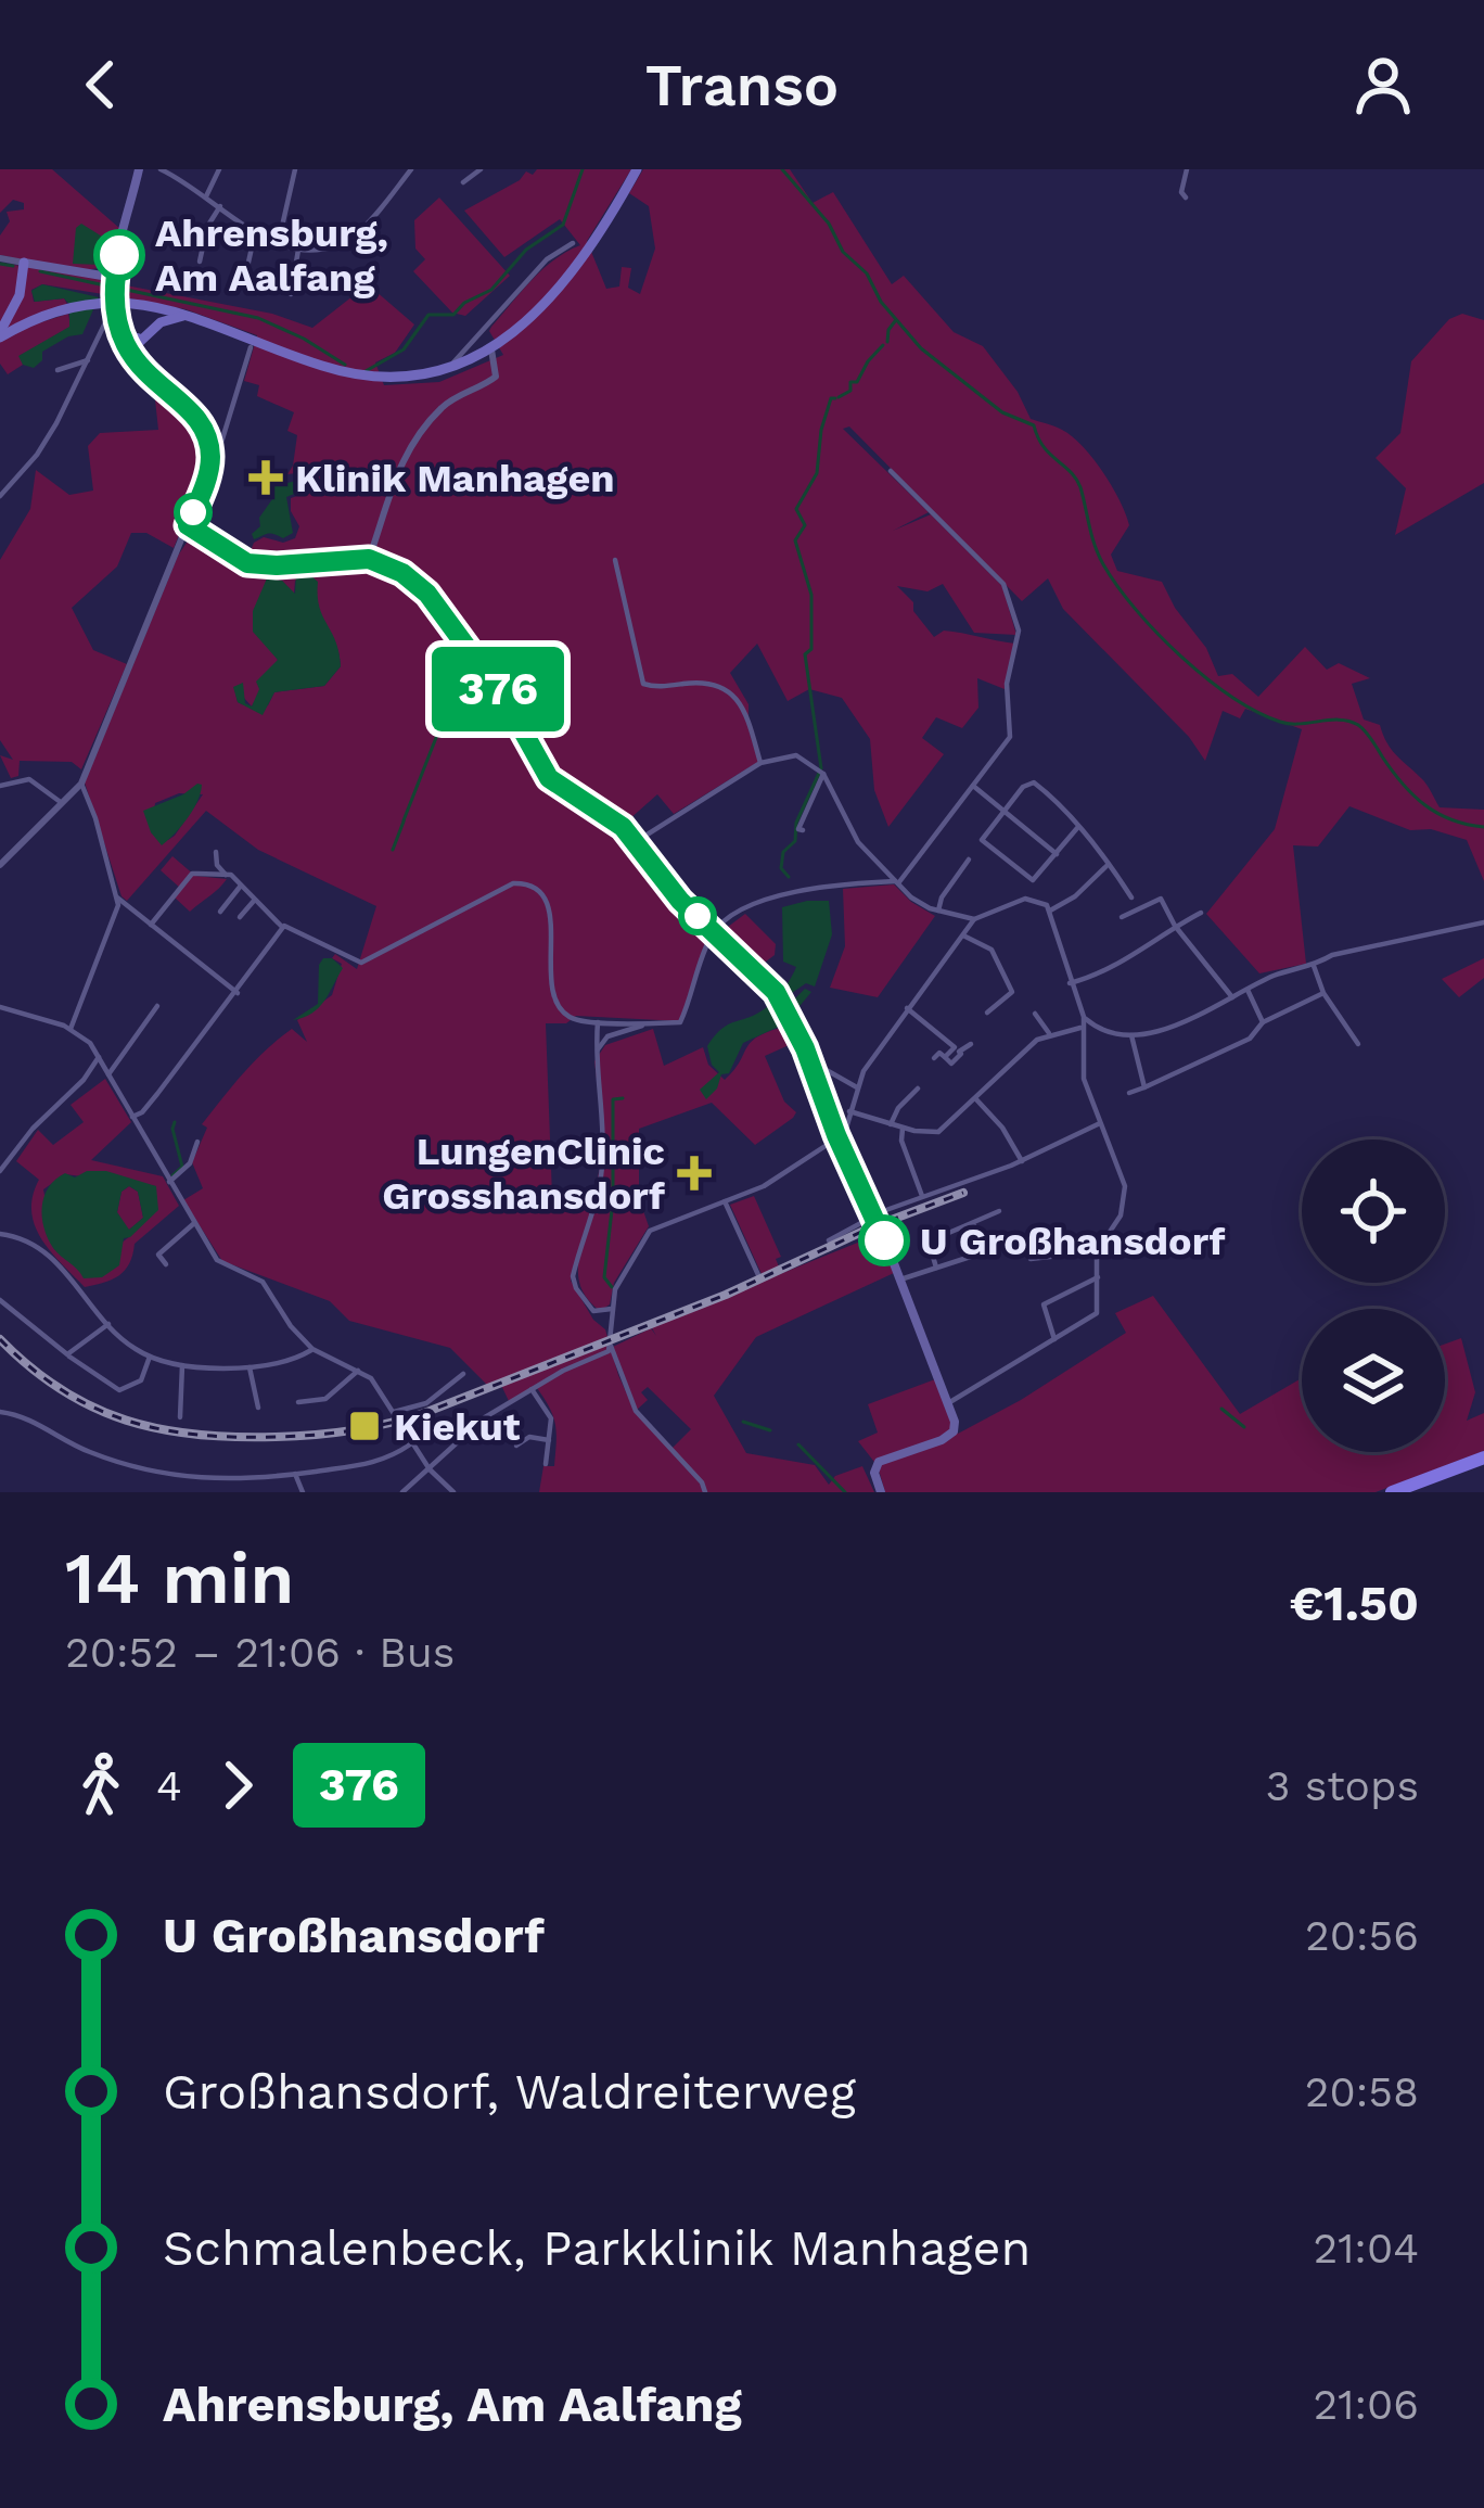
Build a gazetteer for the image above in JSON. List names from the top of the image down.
{
  "places": {
    "other": ["Ahrensburg, Am Aalfang", "U Großhansdorf"],
    "health": ["Klinik Manhagen", "LungenClinic Grosshansdorf"],
    "transit": ["Kiekut"]
  },
  "lines": ["bus line 376"],
  "page": {
    "header": "Transo",
    "on_map": "376",
    "heading": ["14 min", "20:52 – 21:06 · Bus", "€1.50"],
    "legs": ["4", "376", "3 stops"],
    "list": [
      {
        "name": "U Großhansdorf",
        "value": "20:56"
      },
      {
        "name": "Großhansdorf, Waldreiterweg",
        "value": "20:58"
      },
      {
        "name": "Schmalenbeck, Parkklinik Manhagen",
        "value": "21:04"
      },
      {
        "name": "Ahrensburg, Am Aalfang",
        "value": "21:06"
      }
    ]
  }
}
